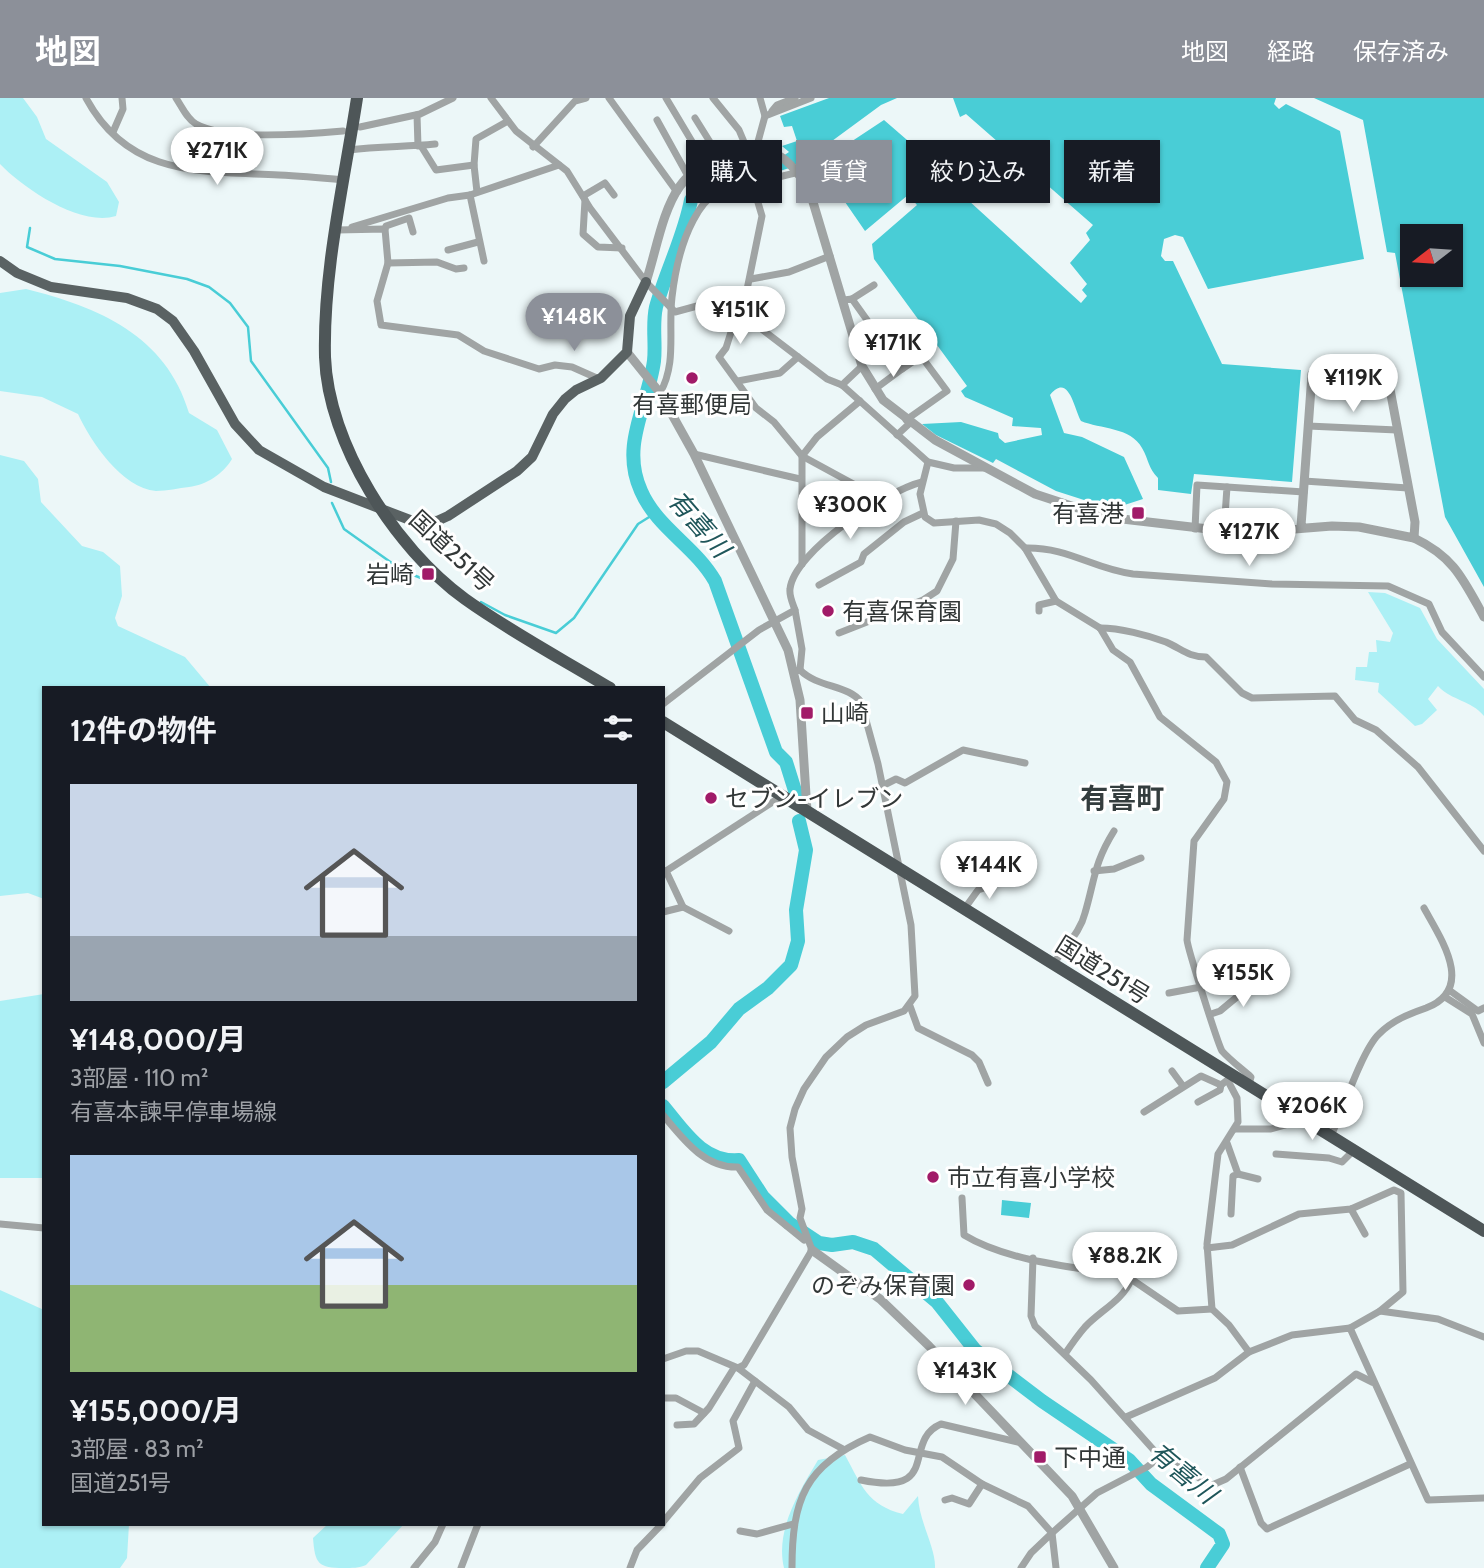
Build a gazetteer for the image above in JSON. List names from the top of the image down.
{
  "streets": {
    "highway": ["国道251号"]
  },
  "districts": ["有喜町"],
  "water": ["有喜川"],
  "places": {
    "other": [
      "有喜郵便局",
      "有喜保育園",
      "セブン-イレブン",
      "市立有喜小学校",
      "のぞみ保育園"
    ],
    "transit": [
      "有喜港",
      "岩崎",
      "山崎",
      "下中通"
    ]
  },
  "north": "left",
  "page": {
    "header": "地図",
    "nav": ["地図", "経路", "保存済み"],
    "price": [
      "¥271K",
      "¥151K",
      "¥148K",
      "¥171K",
      "¥119K",
      "¥300K",
      "¥127K",
      "¥144K",
      "¥155K",
      "¥206K",
      "¥88.2K",
      "¥143K"
    ],
    "chip": [
      "購入",
      "賃貸",
      "絞り込み",
      "新着"
    ],
    "heading": "12件の物件",
    "list": [
      {
        "name": "¥148,000/月",
        "note": "3部屋 · 110 m² · 有喜本諫早停車場線"
      },
      {
        "name": "¥155,000/月",
        "note": "3部屋 · 83 m² · 国道251号"
      }
    ]
  }
}
